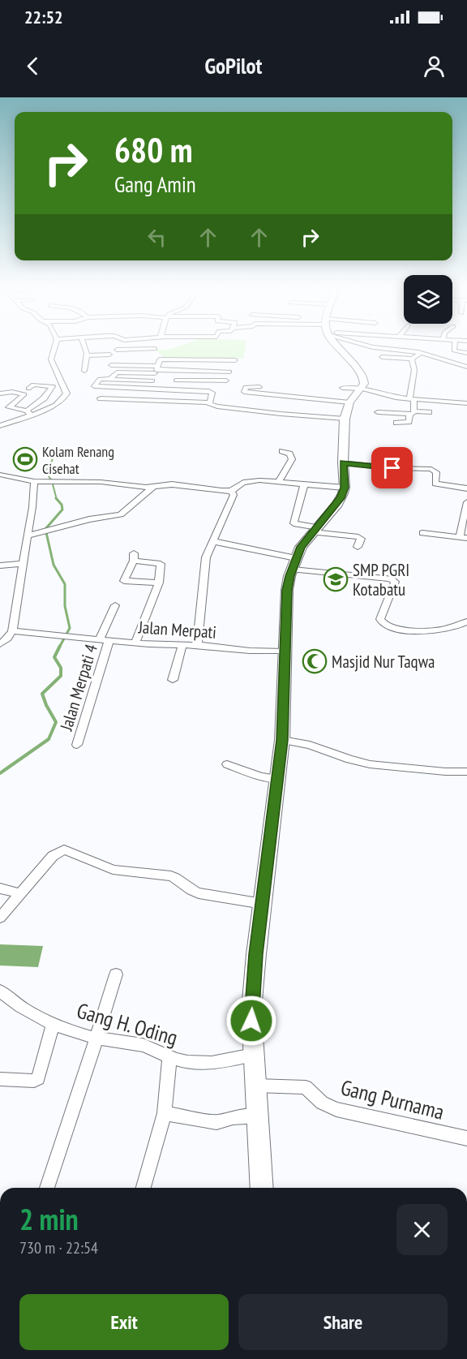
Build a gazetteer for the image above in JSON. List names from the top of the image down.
{
  "streets": {
    "street": [
      "Jalan Merpati",
      "Jalan Merpati 4",
      "Gang H. Oding",
      "Gang Purnama"
    ]
  },
  "crossings": [
    ["Jalan Merpati", "Jalan Merpati 4"]
  ],
  "places": {
    "sports": ["Kolam Renang Cisehat"],
    "school or university": ["SMP PGRI Kotabatu"],
    "mosque": ["Masjid Nur Taqwa"]
  },
  "page": {
    "status": "22:52",
    "header": "GoPilot",
    "turn": ["680 m", "Gang Amin"],
    "heading": ["2 min", "730 m · 22:54"],
    "buttons": ["Exit", "Share"]
  }
}
